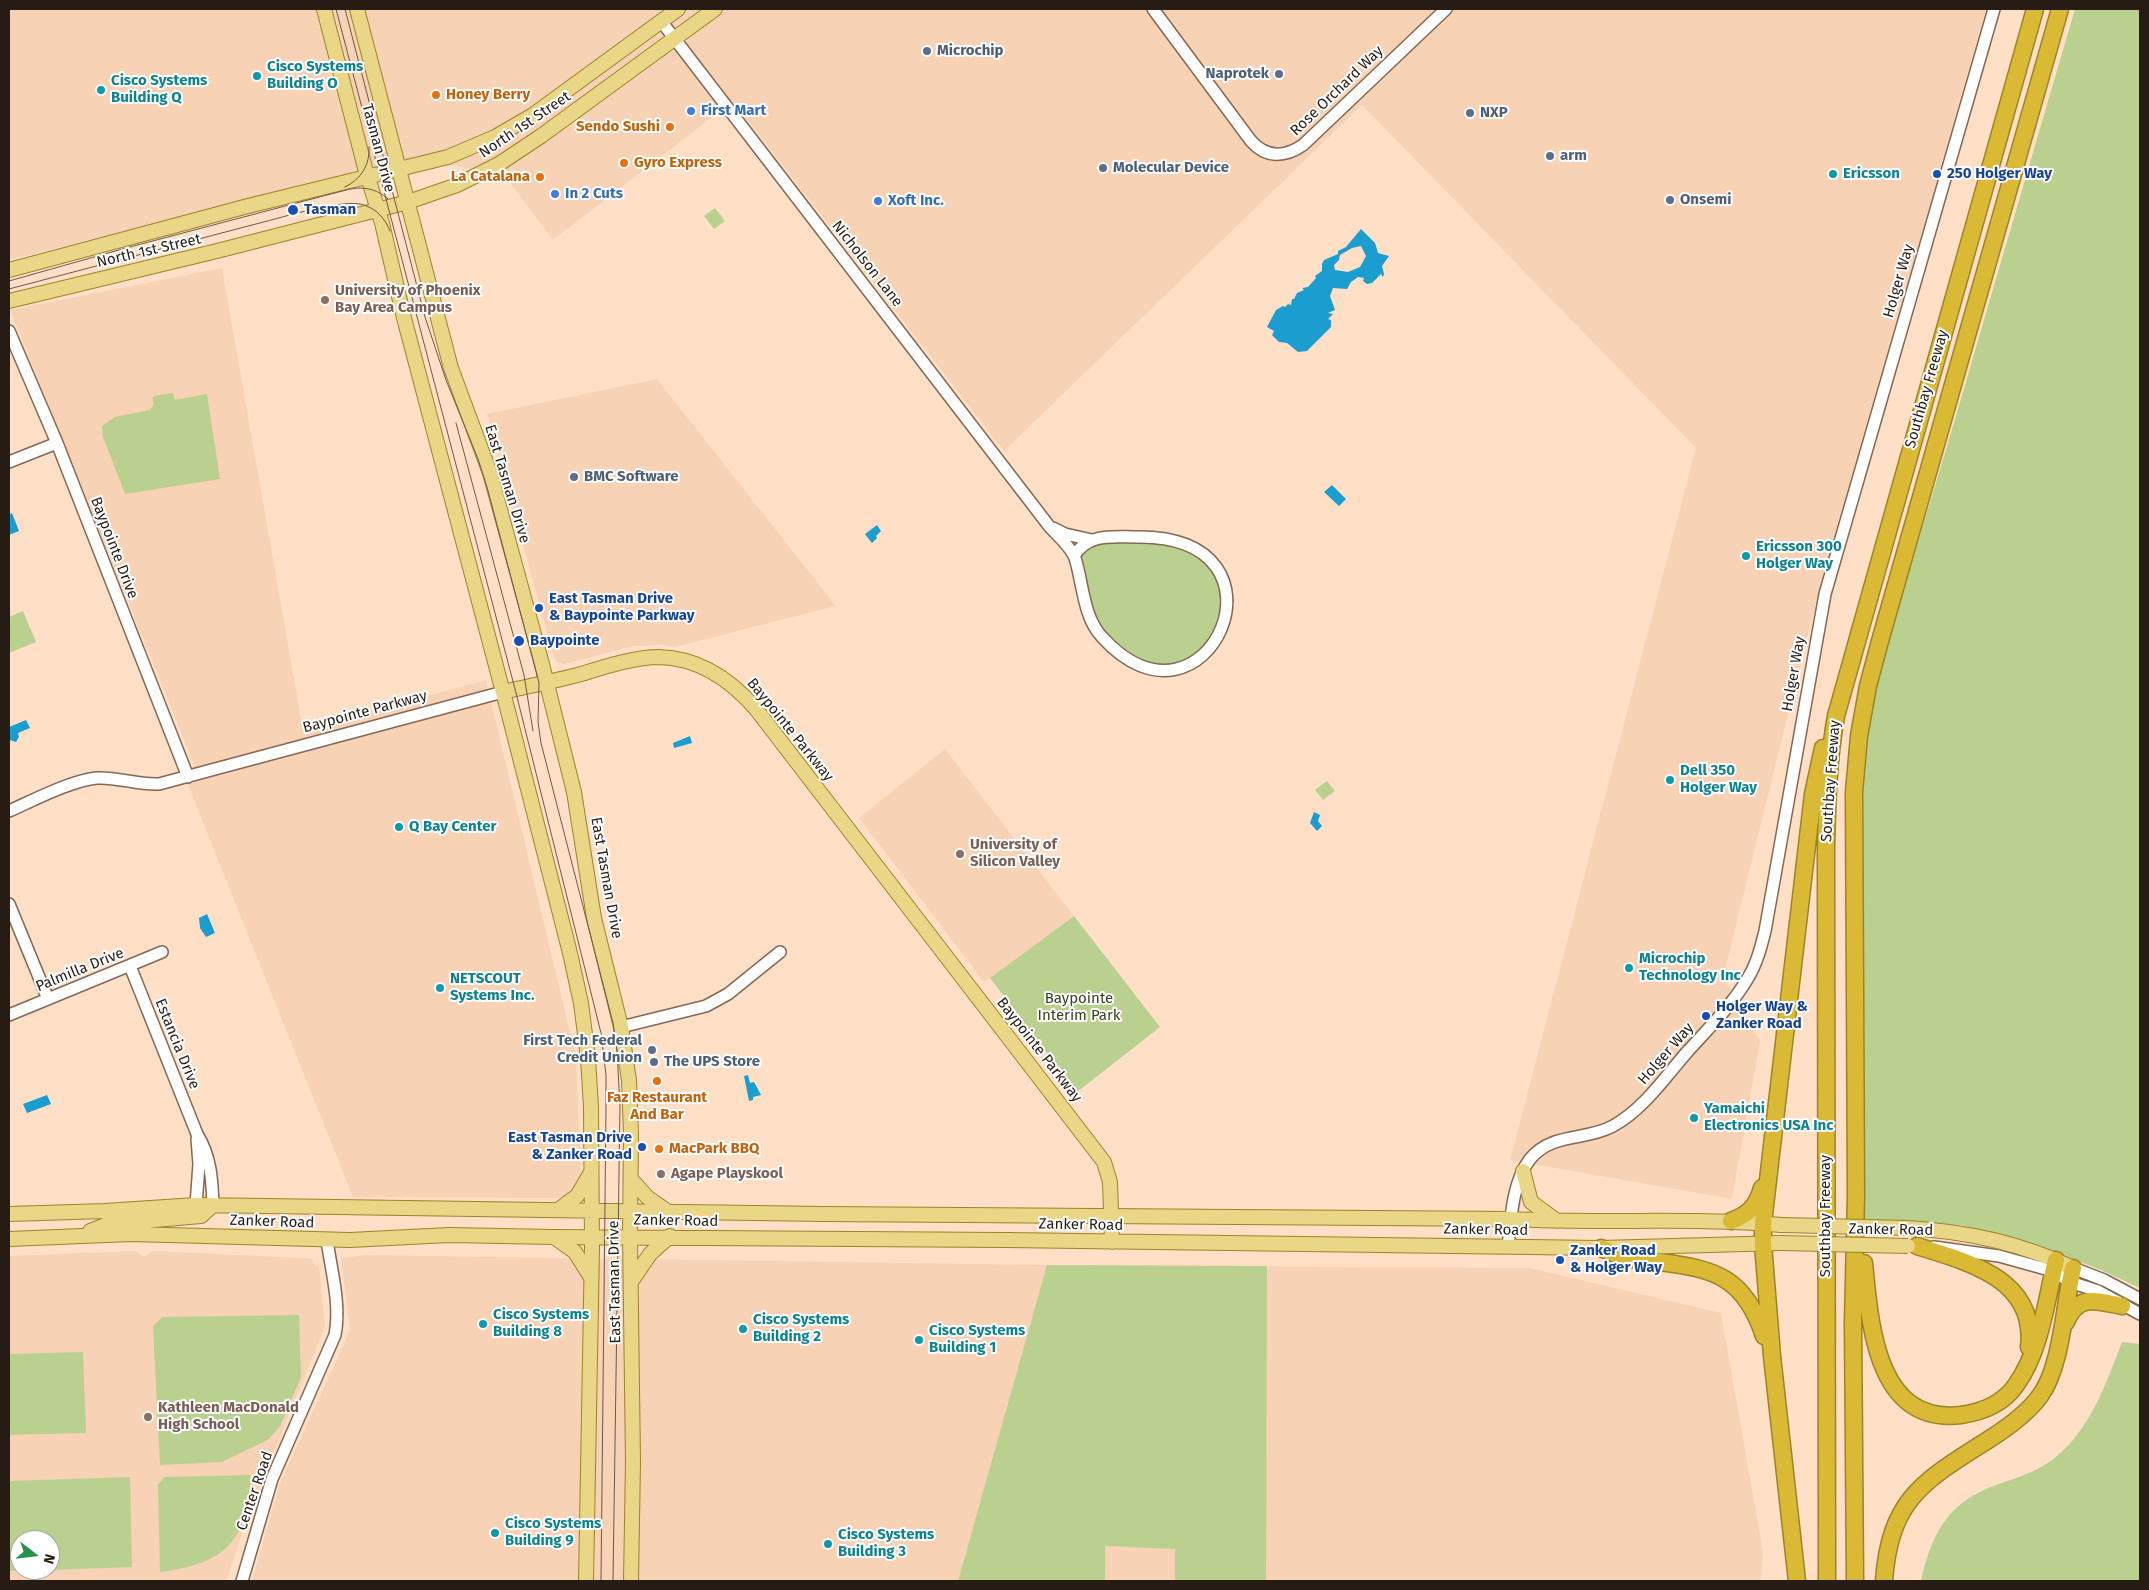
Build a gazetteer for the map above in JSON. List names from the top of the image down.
{
  "streets": {
    "highway": ["Southbay Freeway"],
    "main road": [
      "North 1st Street",
      "Tasman Drive",
      "East Tasman Drive",
      "Baypointe Parkway",
      "Zanker Road"
    ],
    "street": [
      "Rose Orchard Way",
      "Nicholson Lane",
      "Holger Way",
      "Baypointe Drive",
      "Palmilla Drive",
      "Estancia Drive",
      "Center Road"
    ]
  },
  "crossings": [
    ["North 1st Street", "Tasman Drive"],
    ["North 1st Street", "Nicholson Lane"],
    ["North 1st Street", "East Tasman Drive"],
    ["Tasman Drive", "East Tasman Drive"],
    ["Holger Way", "Zanker Road"],
    ["East Tasman Drive", "Baypointe Parkway"],
    ["East Tasman Drive", "Zanker Road"],
    ["Baypointe Drive", "Baypointe Parkway"],
    ["Baypointe Parkway", "Zanker Road"],
    ["Palmilla Drive", "Estancia Drive"],
    ["Estancia Drive", "Zanker Road"],
    ["Zanker Road", "Center Road"]
  ],
  "parks": ["Baypointe Interim Park"],
  "places": [
    "Microchip",
    "Naprotek",
    "Cisco Systems Building O",
    "Cisco Systems Building Q",
    "Honey Berry",
    "First Mart",
    "NXP",
    "Sendo Sushi",
    "arm",
    "Gyro Express",
    "Molecular Device",
    "Ericsson",
    "250 Holger Way",
    "La Catalana",
    "In 2 Cuts",
    "Onsemi",
    "Xoft Inc.",
    "Tasman",
    "University of Phoenix Bay Area Campus",
    "BMC Software",
    "Ericsson 300 Holger Way",
    "East Tasman Drive & Baypointe Parkway",
    "Baypointe",
    "Dell 350 Holger Way",
    "Q Bay Center",
    "University of Silicon Valley",
    "Microchip Technology Inc",
    "NETSCOUT Systems Inc.",
    "Holger Way & Zanker Road",
    "First Tech Federal Credit Union",
    "The UPS Store",
    "Faz Restaurant And Bar",
    "Yamaichi Electronics USA Inc",
    "East Tasman Drive & Zanker Road",
    "MacPark BBQ",
    "Agape Playskool",
    "Zanker Road & Holger Way",
    "Cisco Systems Building 8",
    "Cisco Systems Building 2",
    "Cisco Systems Building 1",
    "Kathleen MacDonald High School",
    "Cisco Systems Building 9",
    "Cisco Systems Building 3"
  ],
  "north": "right"
}
